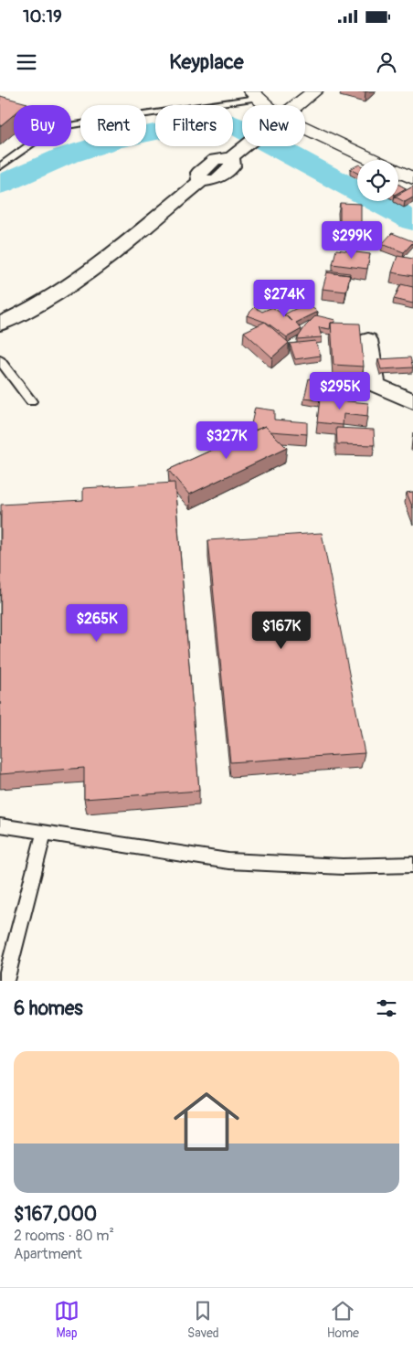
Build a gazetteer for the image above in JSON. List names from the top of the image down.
{
  "page": {
    "status": "10:19",
    "header": "Keyplace",
    "chip": [
      "Buy",
      "Rent",
      "Filters",
      "New"
    ],
    "price": [
      "$299K",
      "$274K",
      "$295K",
      "$327K",
      "$265K",
      "$167K"
    ],
    "heading": "6 homes",
    "list": [
      {
        "name": "$167,000",
        "note": "2 rooms · 80 m² · Apartment"
      }
    ],
    "tabs": ["Map", "Saved", "Home"]
  }
}
